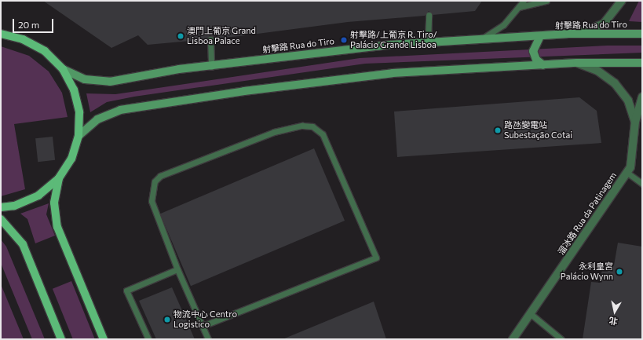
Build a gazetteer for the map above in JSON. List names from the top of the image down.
{
  "streets": {
    "street": ["射擊路 Rua do Tiro", "溜冰路 Rua da Patinagem"]
  },
  "places": [
    "澳門上葡京 Grand Lisboa Palace",
    "射擊路/上葡京 R. Tiro/ Palácio Grande Lisboa",
    "路氹變電站 Subestação Cotai",
    "永利皇宮 Palácio Wynn",
    "物流中心 Centro Logistico"
  ],
  "scale_bar": "20 m",
  "north": "bottom"
}
